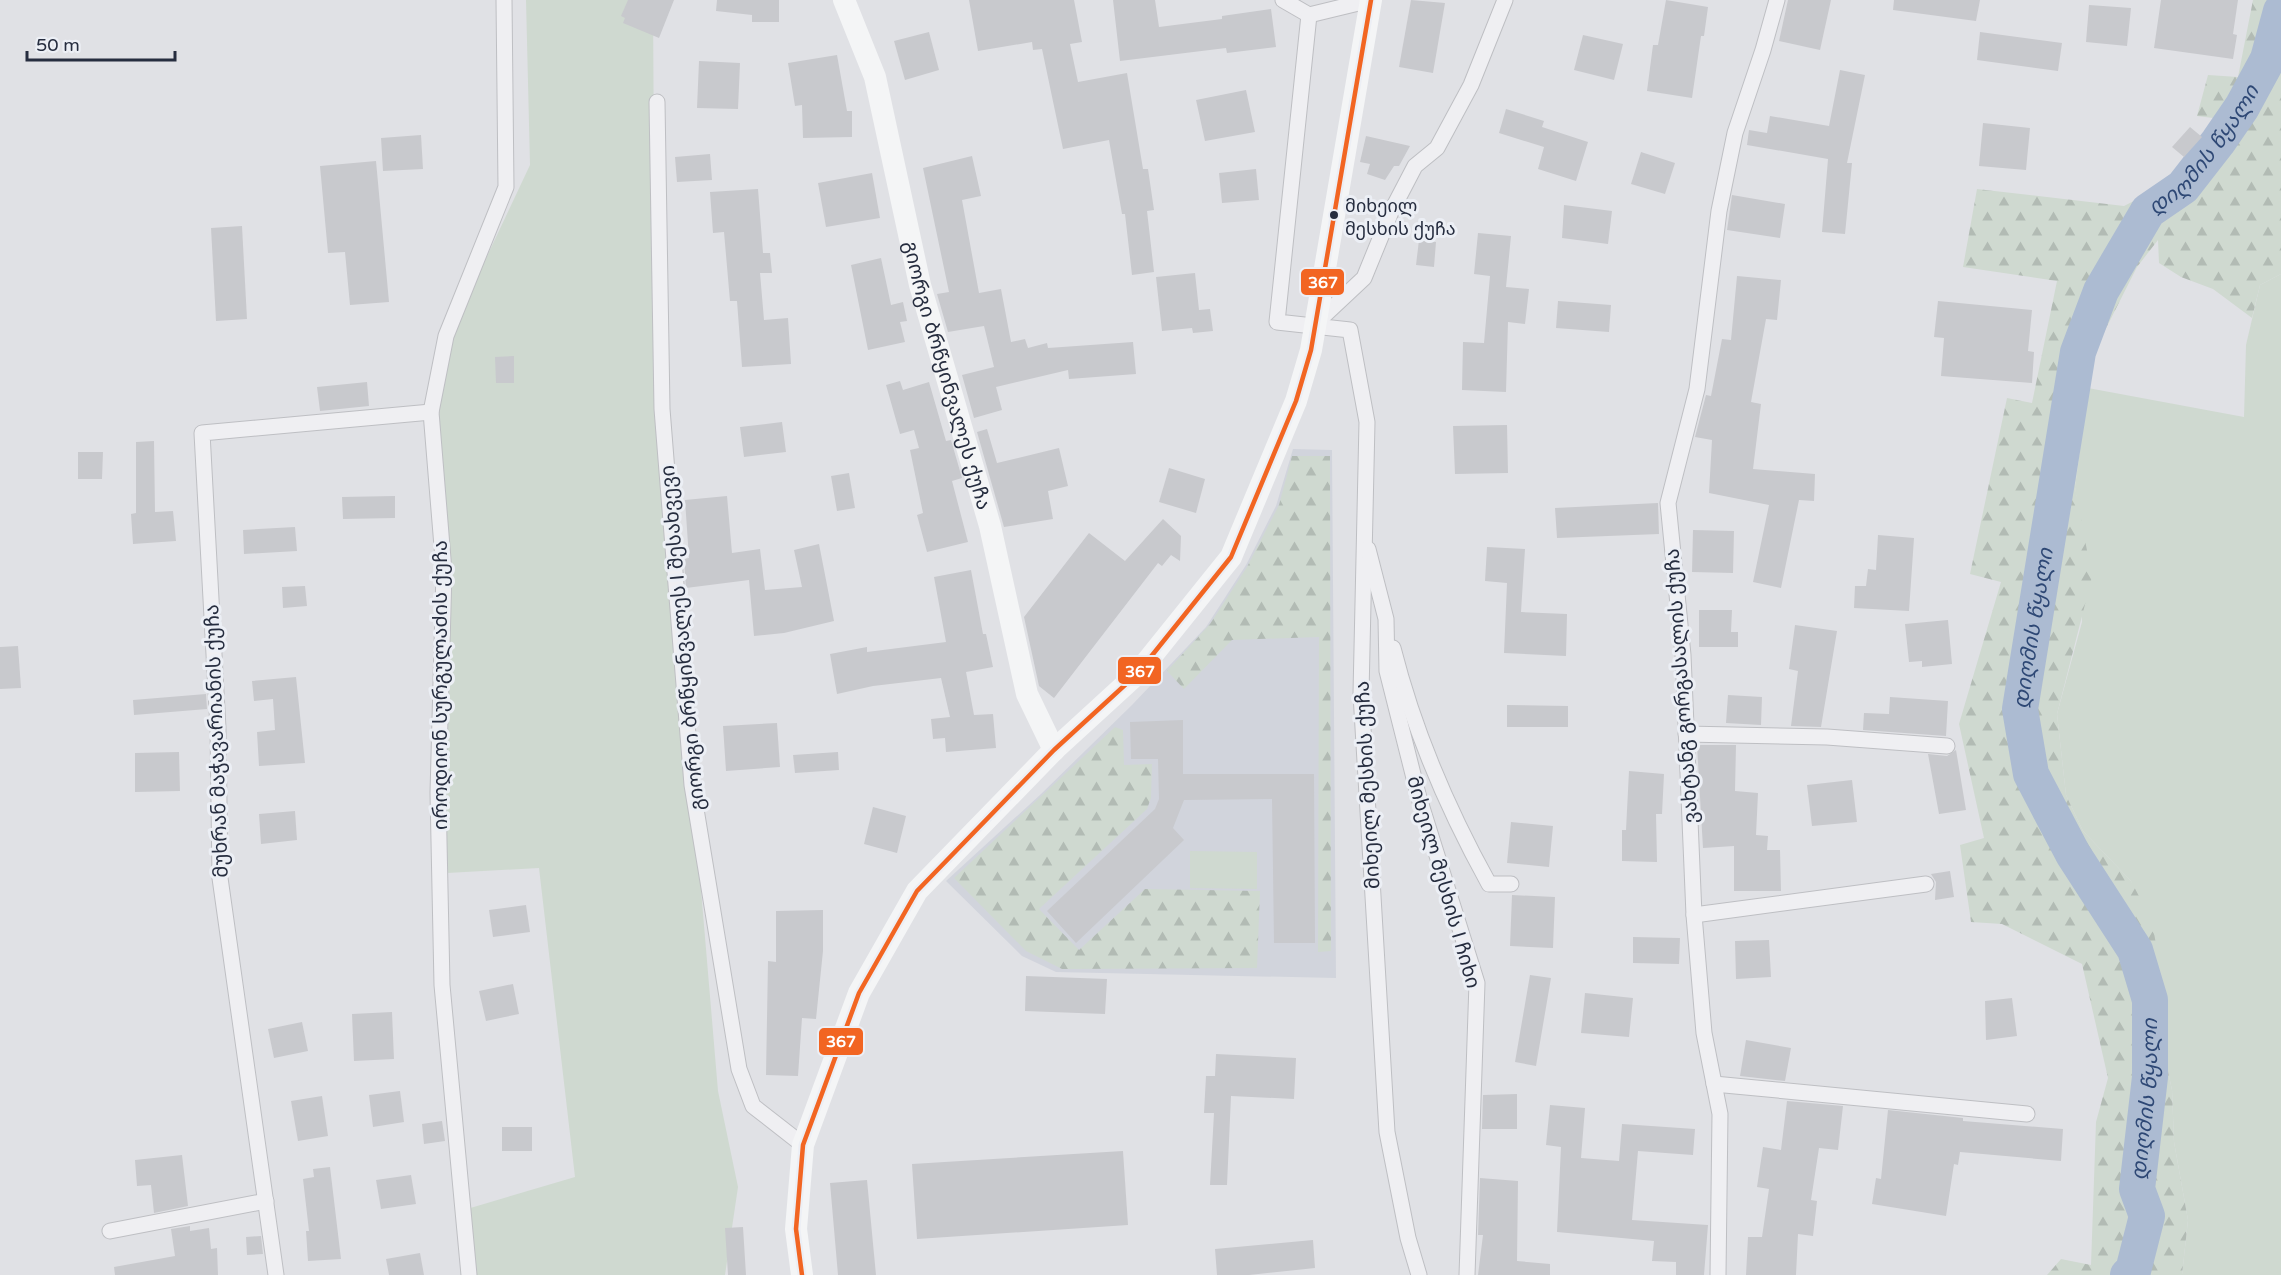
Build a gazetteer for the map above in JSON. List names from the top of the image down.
{
  "streets": {
    "street": [
      "გიორგი ბრწყინვალეს ქუჩა",
      "გიორგი ბრწყინვალეს I შესახვევი",
      "იროდიონ სურგულაძის ქუჩა",
      "ვახტანგ გორგასალის ქუჩა",
      "მუხრან მაჭავარიანის ქუჩა",
      "მიხეილ მესხის ქუჩა",
      "მიხეილ მესხის I ჩიხი"
    ]
  },
  "crossings": [
    ["იროდიონ სურგულაძის ქუჩა", "მუხრან მაჭავარიანის ქუჩა"],
    ["მიხეილ მესხის ქუჩა", "მიხეილ მესხის I ჩიხი"]
  ],
  "water": ["დიღმის წყალი"],
  "places": ["მიხეილ მესხის ქუჩა"],
  "lines": ["transit line 367"],
  "scale_bar": "50 m"
}
